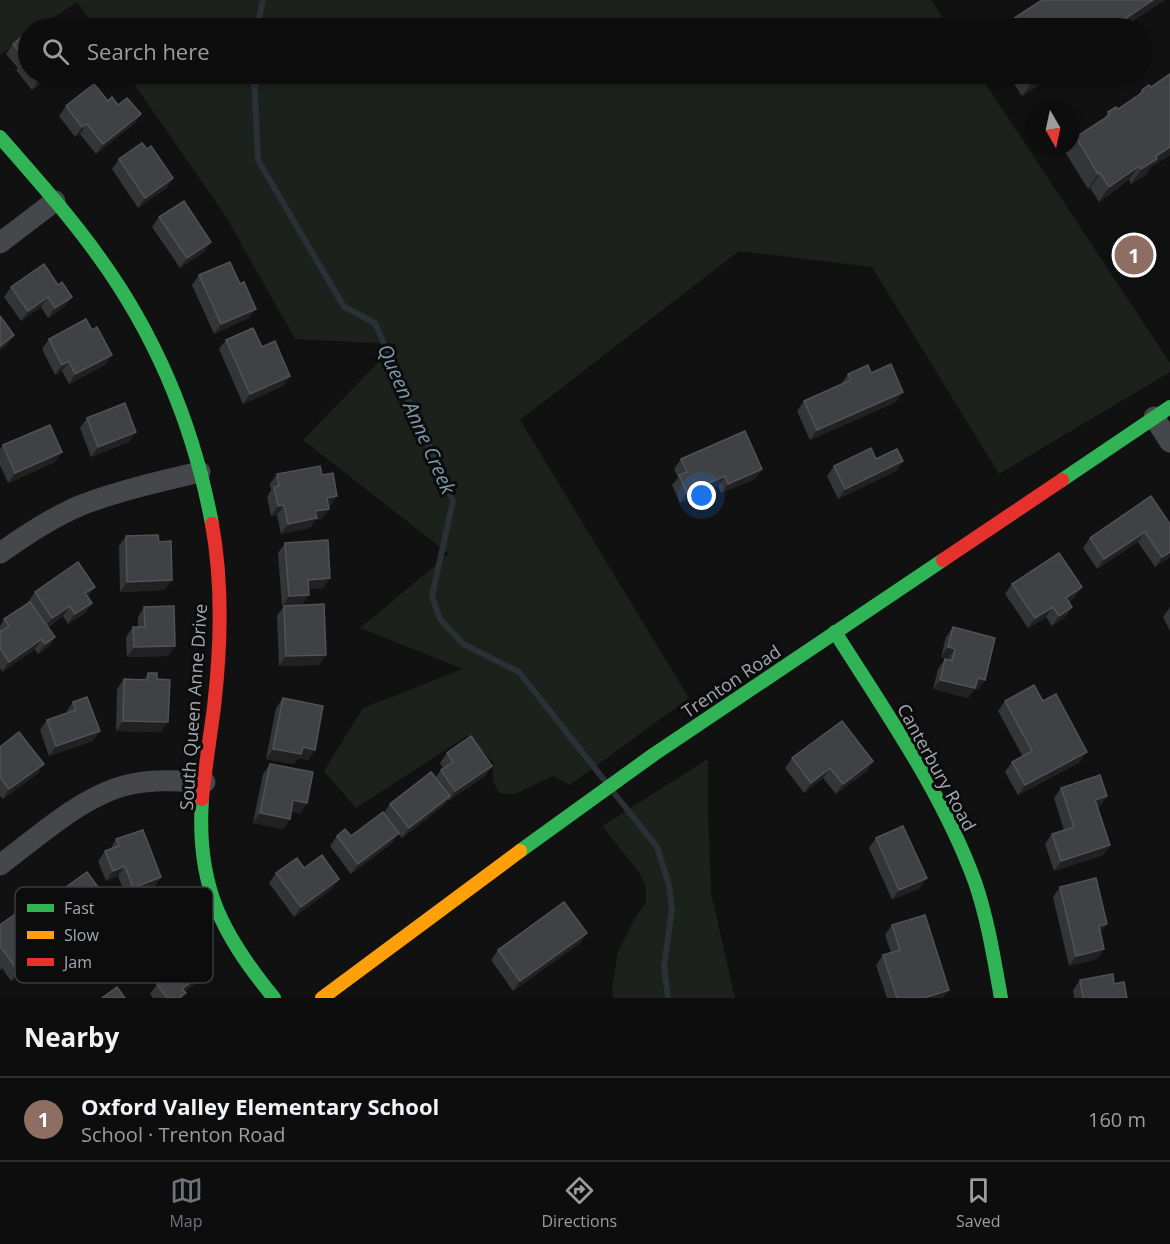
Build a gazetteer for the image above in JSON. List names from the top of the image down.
{
  "streets": {
    "street": ["Trenton Road", "South Queen Anne Drive", "Canterbury Road"]
  },
  "crossings": [
    ["Trenton Road", "Canterbury Road"]
  ],
  "water": ["Queen Anne Creek"],
  "legend": ["Fast", "Slow", "Jam"],
  "north": "bottom",
  "page": {
    "search": "Search here",
    "pins": "1",
    "heading": "Nearby",
    "list": [
      {
        "mark": "1",
        "name": "Oxford Valley Elementary School",
        "note": "School · Trenton Road",
        "value": "160 m"
      }
    ],
    "nav": ["Map", "Directions", "Saved"]
  }
}
